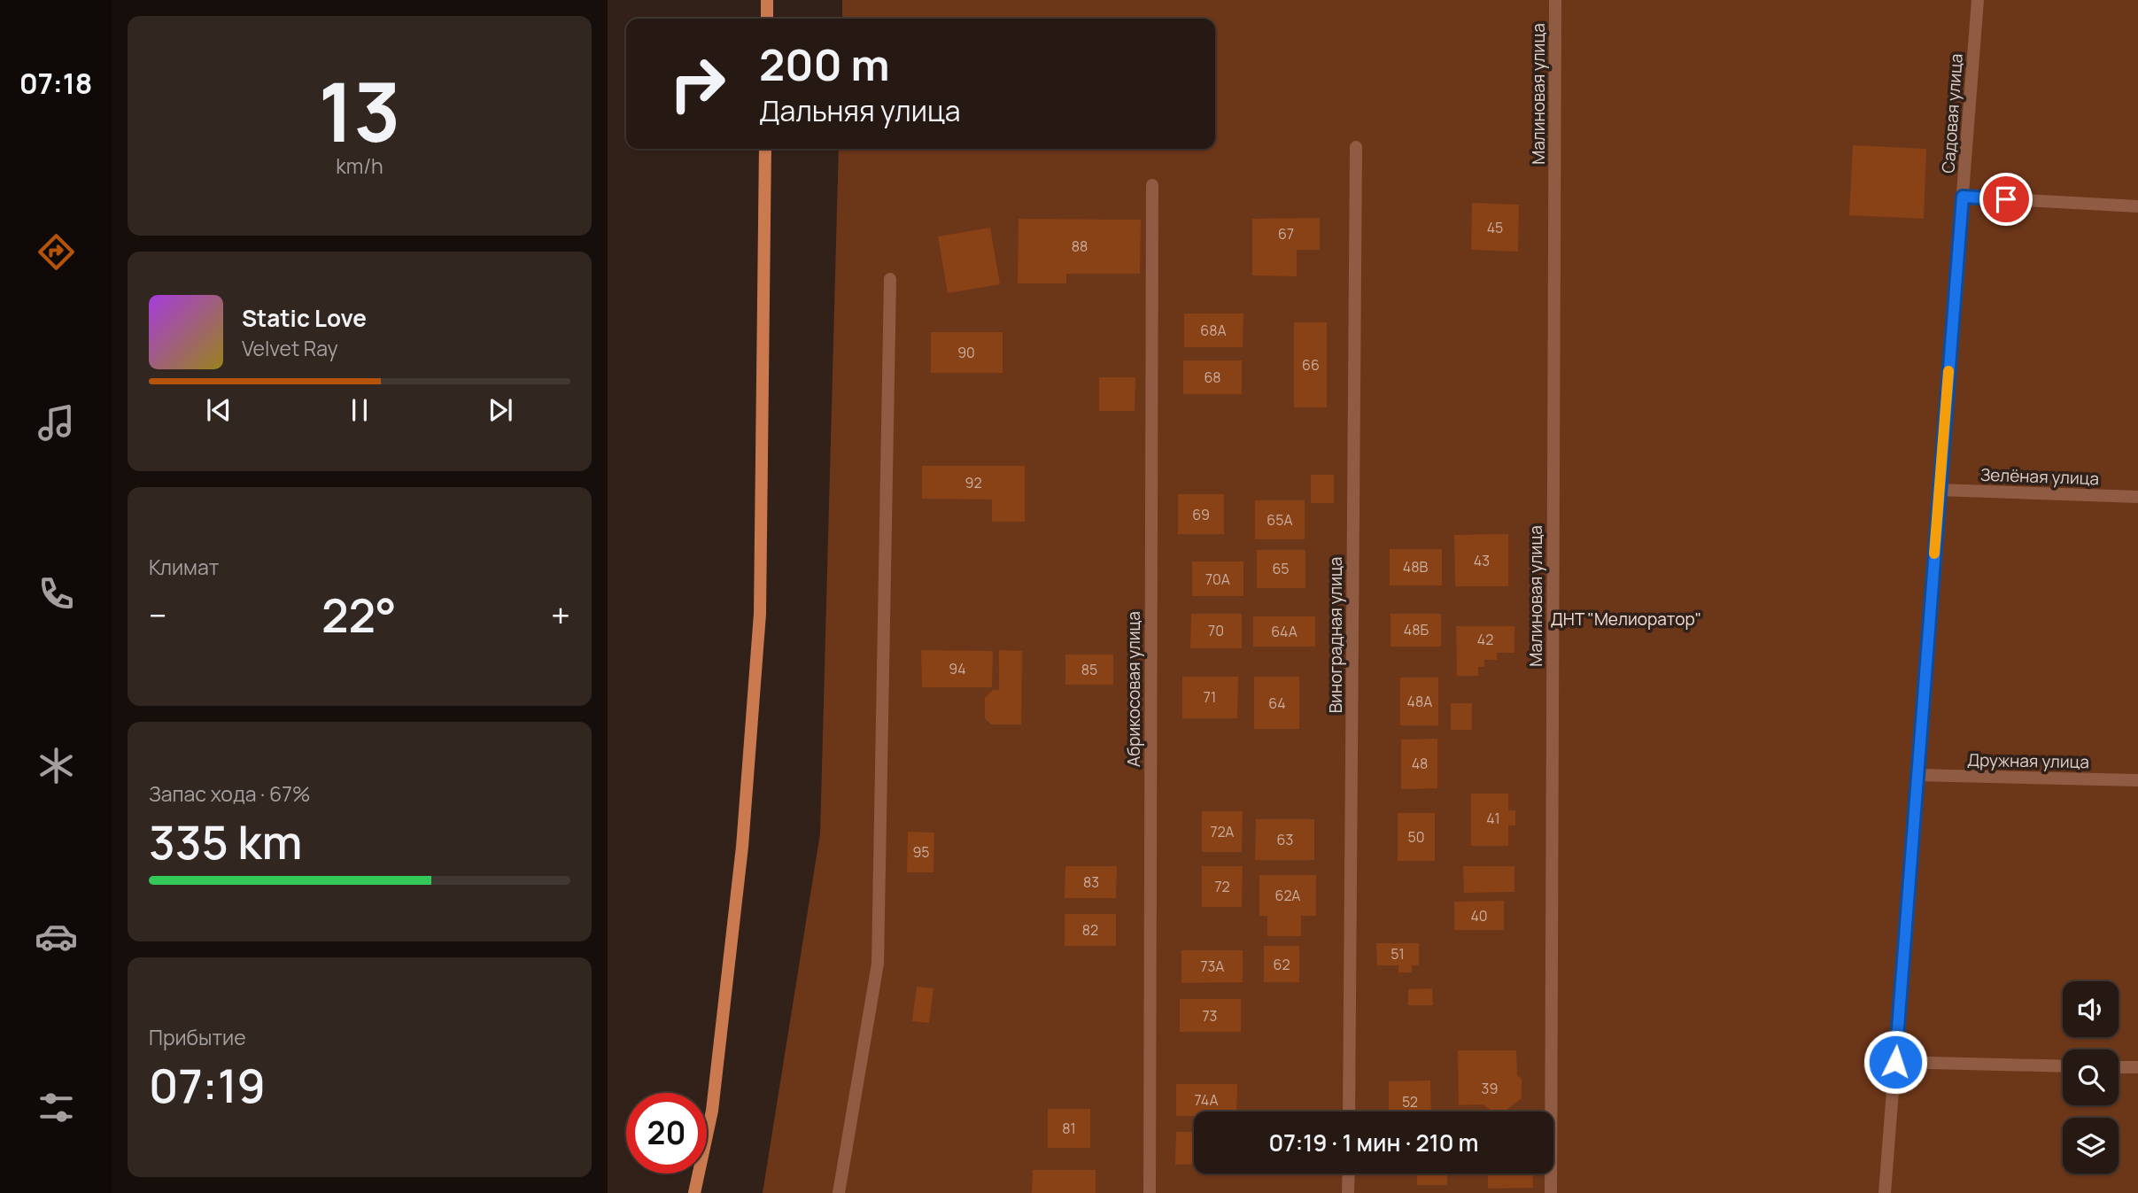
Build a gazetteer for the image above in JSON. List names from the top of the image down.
{
  "streets": {
    "lane": [
      "Малиновая улица",
      "Садовая улица",
      "Зелёная улица",
      "Виноградная улица",
      "Абрикосовая улица",
      "Дружная улица"
    ]
  },
  "crossings": [
    ["Садовая улица", "Зелёная улица"],
    ["Садовая улица", "Дружная улица"]
  ],
  "parks": ["ДНТ \"Мелиоратор\""],
  "house_numbers": [
    "45",
    "67",
    "88",
    "68А",
    "90",
    "66",
    "68",
    "92",
    "69",
    "65А",
    "43",
    "48В",
    "65",
    "70А",
    "48Б",
    "70",
    "64А",
    "42",
    "94",
    "85",
    "71",
    "48А",
    "64",
    "48",
    "41",
    "72А",
    "50",
    "63",
    "95",
    "83",
    "72",
    "62А",
    "40",
    "82",
    "51",
    "62",
    "73А",
    "73",
    "39",
    "74А",
    "52",
    "81"
  ],
  "page": {
    "tabs": "07:18",
    "tile": [
      ["13", "km/h"],
      "Климат",
      ["Запас хода · 67%", "335 km"],
      ["Прибытие", "07:19"]
    ],
    "turn": ["200 m", "Дальняя улица"],
    "song": ["Static Love", "Velvet Ray"],
    "heat": ["−", "22°", "+"],
    "limit": "20",
    "trip": "07:19 · 1 мин · 210 m"
  }
}
